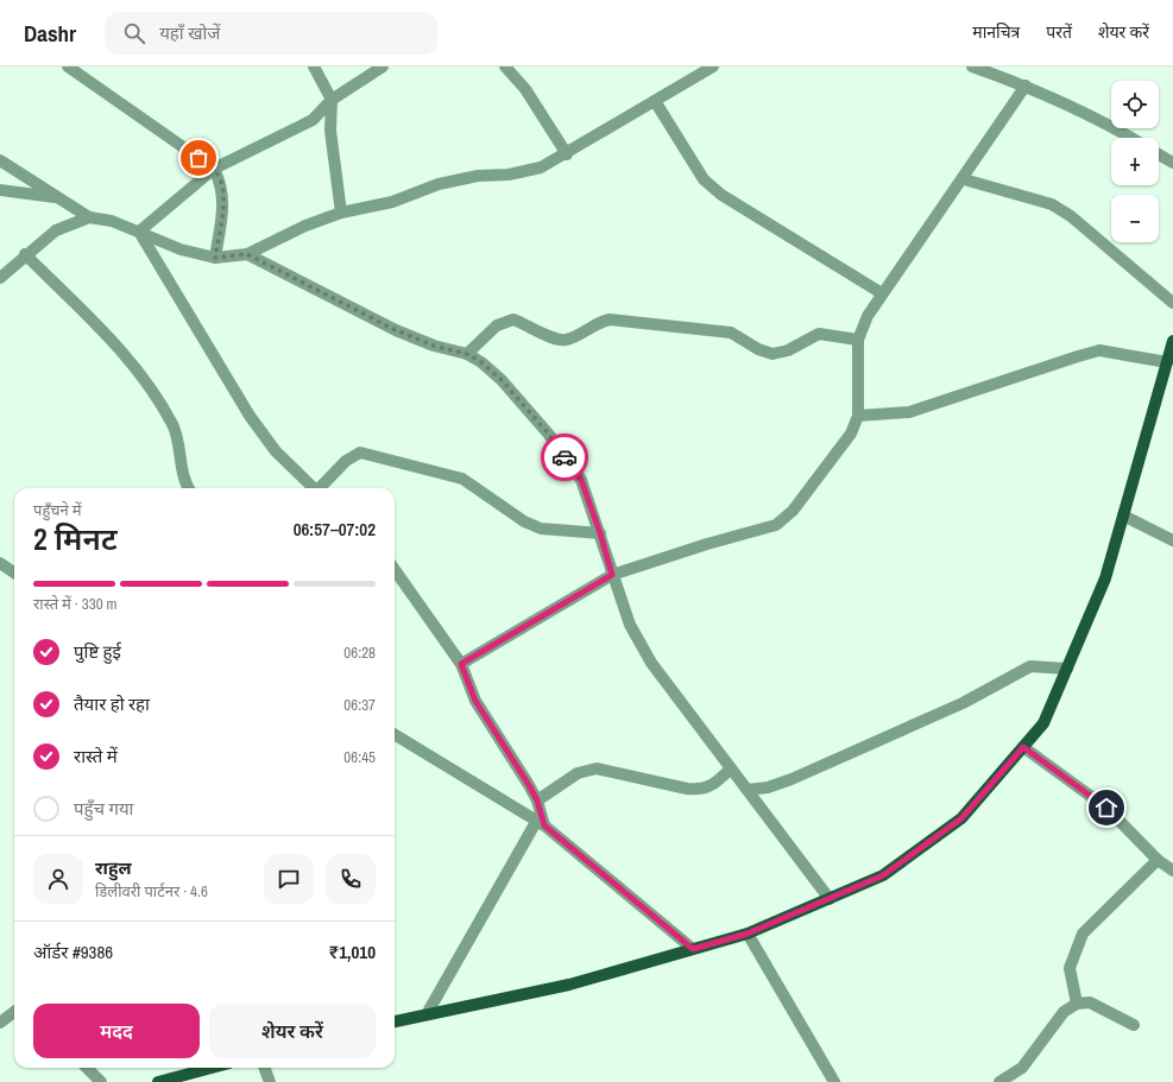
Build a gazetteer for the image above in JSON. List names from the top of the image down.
{
  "page": {
    "header": "Dashr",
    "search": "यहाँ खोजें",
    "nav": ["मानचित्र", "परतें", "शेयर करें"],
    "map_buttons": ["+", "−"],
    "heading": ["2 मिनट", "पहुँचने में", "06:57–07:02"],
    "panel": [
      "राहुल",
      "डिलीवरी पार्टनर · 4.6",
      "ऑर्डर #9386",
      "₹1,010"
    ],
    "bar": "रास्ते में · 330 m",
    "list": [
      ["पुष्टि हुई", "06:28"],
      ["तैयार हो रहा", "06:37"],
      ["रास्ते में", "06:45"],
      "पहुँच गया"
    ],
    "buttons": ["मदद", "शेयर करें"]
  }
}
